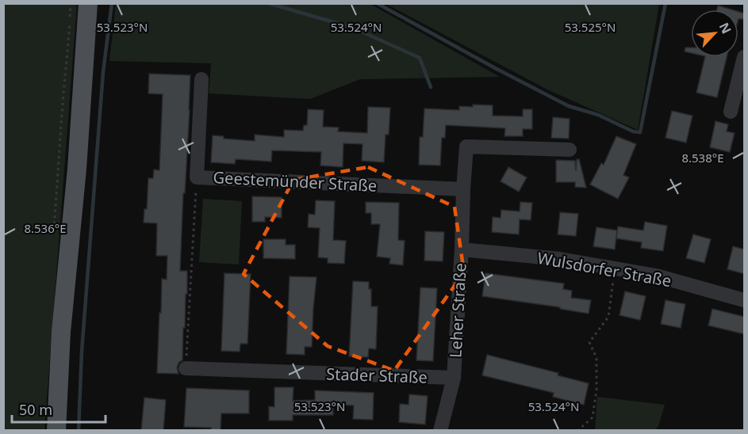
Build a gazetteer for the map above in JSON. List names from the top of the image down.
{
  "streets": {
    "street": [
      "Geestemünder Straße",
      "Wulsdorfer Straße",
      "Leher Straße",
      "Stader Straße"
    ]
  },
  "crossings": [
    ["Geestemünder Straße", "Leher Straße"],
    ["Wulsdorfer Straße", "Leher Straße"],
    ["Leher Straße", "Stader Straße"]
  ],
  "scale_bar": "50 m",
  "north": "top right",
  "coordinates": [
    "53.523°N",
    "53.524°N",
    "53.525°N",
    "8.538°E",
    "8.536°E"
  ]
}
